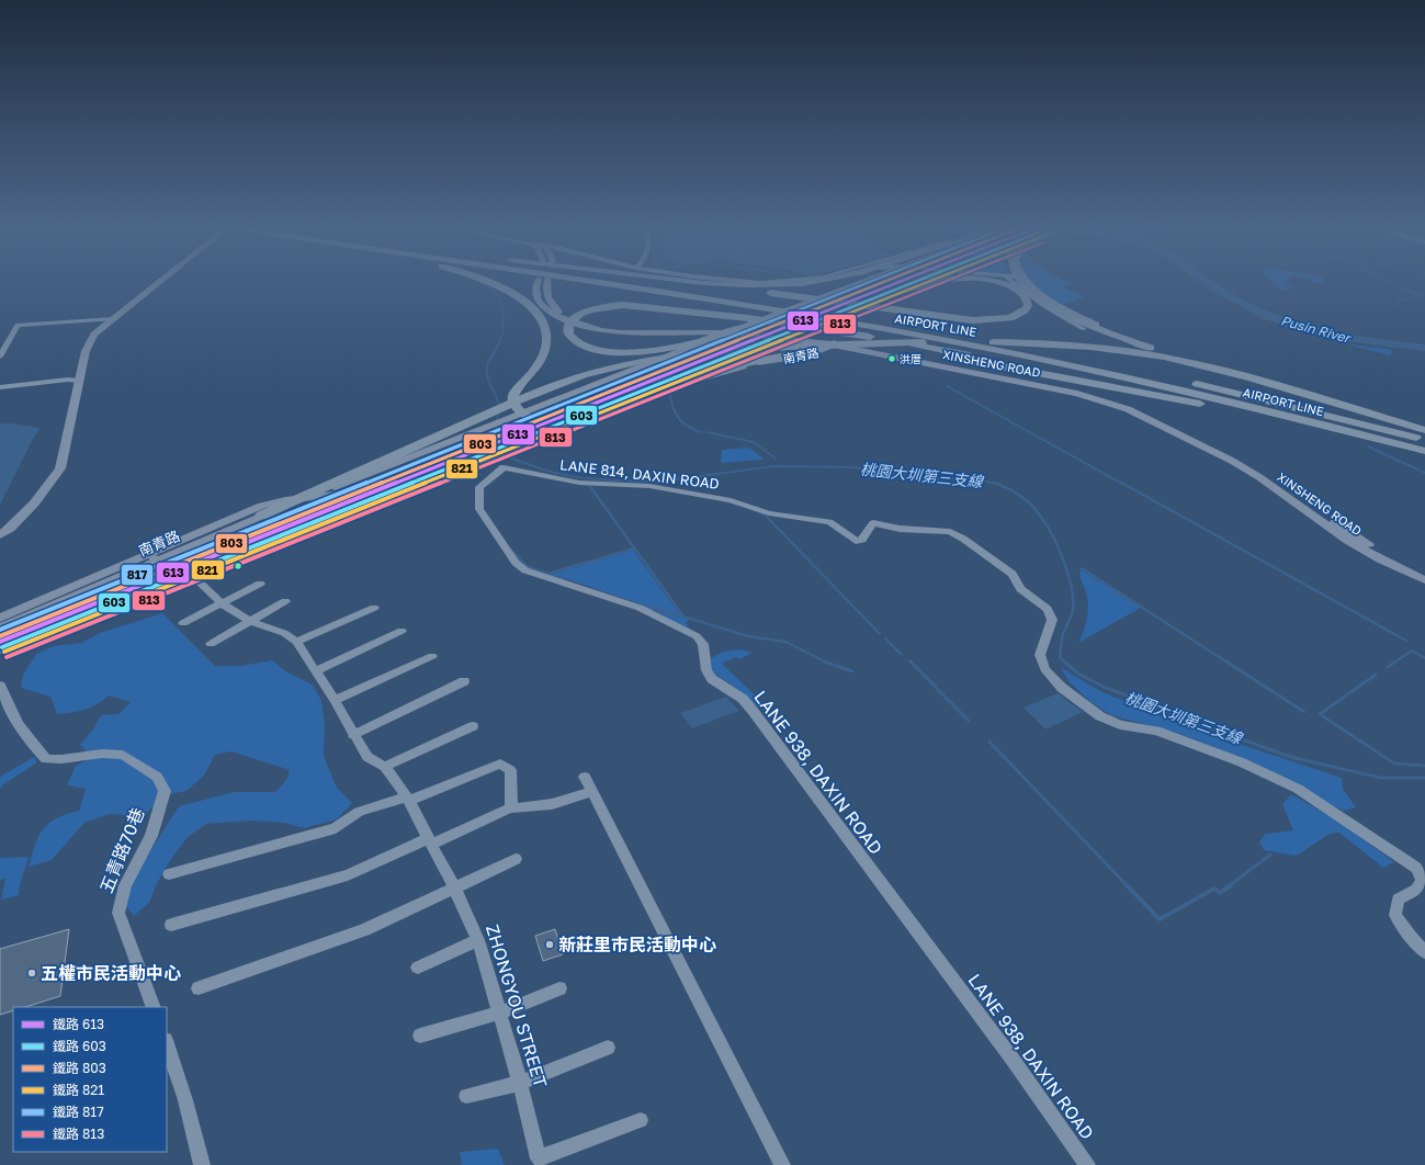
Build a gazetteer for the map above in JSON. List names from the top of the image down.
{
  "streets": {
    "highway": ["AIRPORT LINE"],
    "main road": ["南青路", "XINSHENG ROAD"],
    "street": [
      "LANE 814, DAXIN ROAD",
      "LANE 938, DAXIN ROAD",
      "五青路70巷",
      "ZHONGYOU STREET"
    ]
  },
  "crossings": [
    ["南青路", "XINSHENG ROAD"],
    ["南青路", "ZHONGYOU STREET"],
    ["LANE 814, DAXIN ROAD", "LANE 938, DAXIN ROAD"]
  ],
  "water": ["Pusin River", "桃園大圳第三支線"],
  "places": ["洪厝", "新莊里市民活動中心", "五權市民活動中心"],
  "lines": [
    "rail line 613",
    "rail line 603",
    "rail line 803",
    "rail line 821",
    "rail line 817",
    "rail line 813"
  ],
  "legend": [
    "鐵路 613",
    "鐵路 603",
    "鐵路 803",
    "鐵路 821",
    "鐵路 817",
    "鐵路 813"
  ]
}
